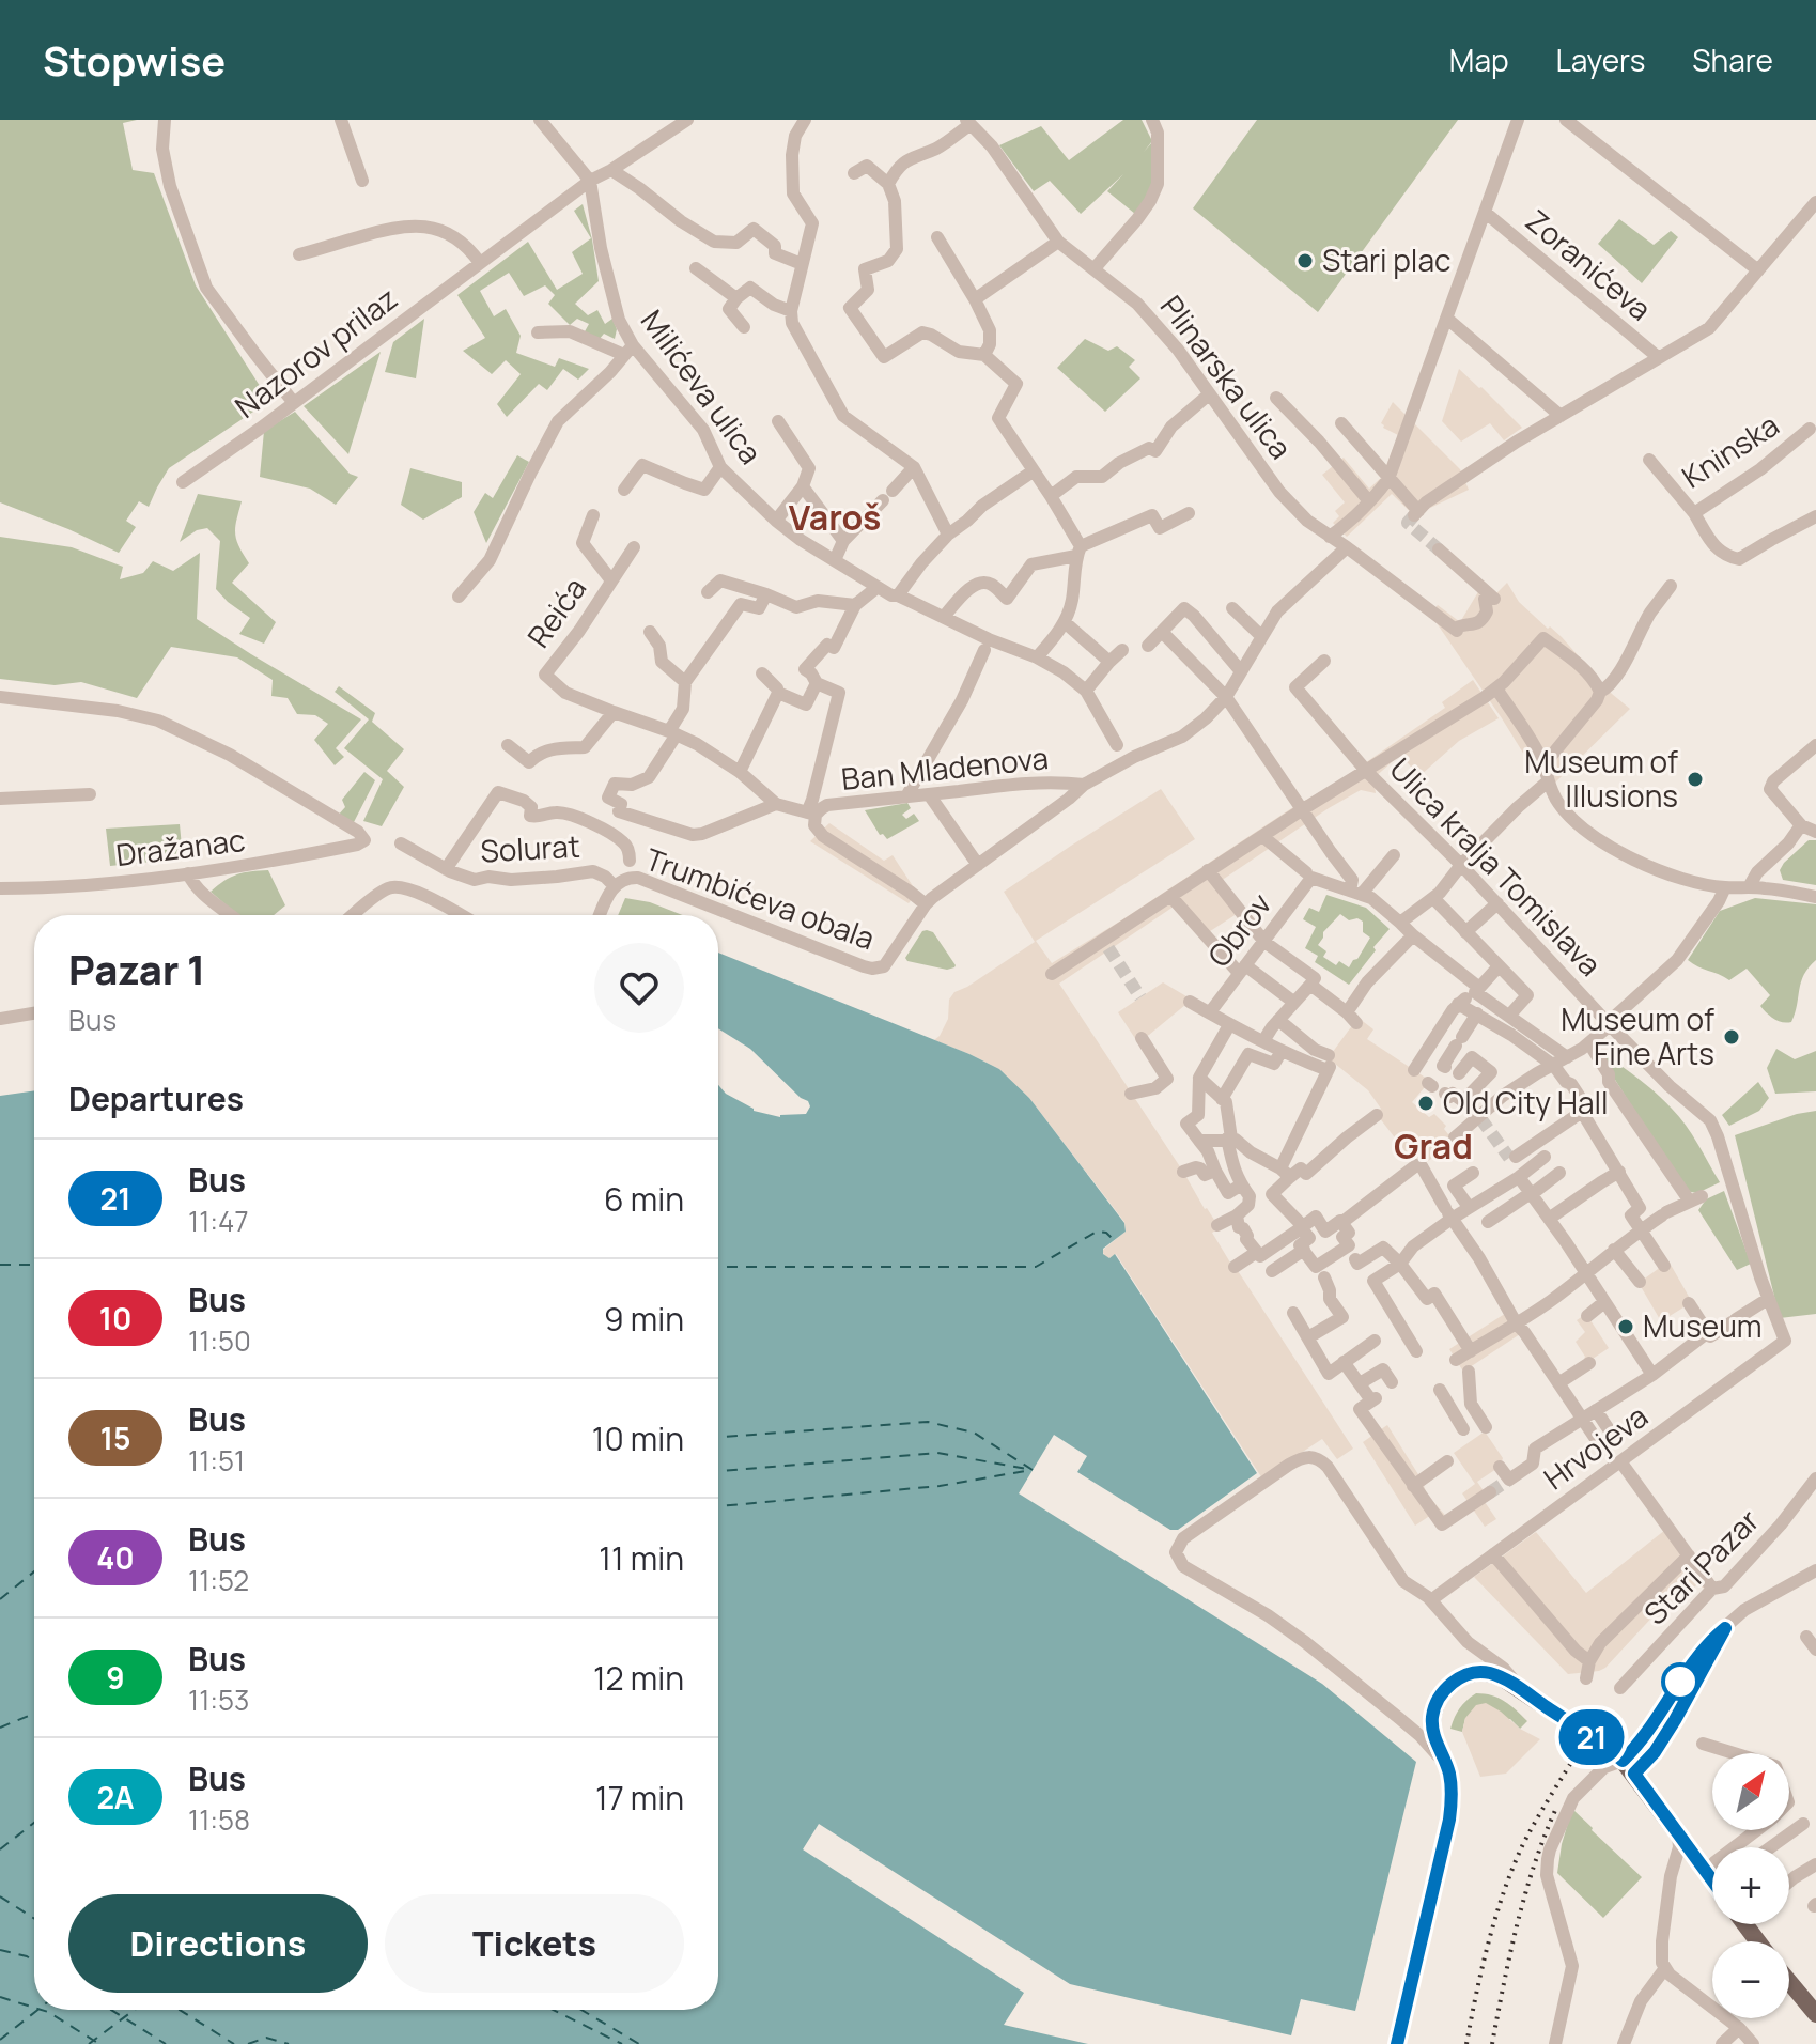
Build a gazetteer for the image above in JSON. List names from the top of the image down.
{
  "streets": {
    "street": [
      "Zoranićeva",
      "Nazorov prilaz",
      "Plinarska ulica",
      "Milićeva ulica",
      "Kninska",
      "Reića",
      "Ban Mladenova",
      "Dražanac",
      "Solurat",
      "Ulica kralja Tomislava",
      "Trumbićeva obala",
      "Obrov",
      "Hrvojeva",
      "Stari Pazar"
    ]
  },
  "crossings": [
    ["Nazorov prilaz", "Milićeva ulica"],
    ["Solurat", "Trumbićeva obala"],
    ["Ulica kralja Tomislava", "Hrvojeva"],
    ["Hrvojeva", "Stari Pazar"]
  ],
  "districts": ["Varoš", "Grad"],
  "places": [
    "Stari plac",
    "Museum of Illusions",
    "Museum of Fine Arts",
    "Old City Hall",
    "Museum"
  ],
  "lines": ["bus line 21"],
  "north": "top right",
  "page": {
    "header": "Stopwise",
    "nav": ["Map", "Layers", "Share"],
    "on_map": "21",
    "heading": [
      ["Pazar 1", "Bus"],
      "Departures"
    ],
    "list": [
      {
        "mark": "21",
        "name": "Bus",
        "note": "11:47",
        "value": "6 min"
      },
      {
        "mark": "10",
        "name": "Bus",
        "note": "11:50",
        "value": "9 min"
      },
      {
        "mark": "15",
        "name": "Bus",
        "note": "11:51",
        "value": "10 min"
      },
      {
        "mark": "40",
        "name": "Bus",
        "note": "11:52",
        "value": "11 min"
      },
      {
        "mark": "9",
        "name": "Bus",
        "note": "11:53",
        "value": "12 min"
      },
      {
        "mark": "2A",
        "name": "Bus",
        "note": "11:58",
        "value": "17 min"
      }
    ],
    "map_buttons": ["+", "−"],
    "buttons": ["Directions", "Tickets"]
  }
}
